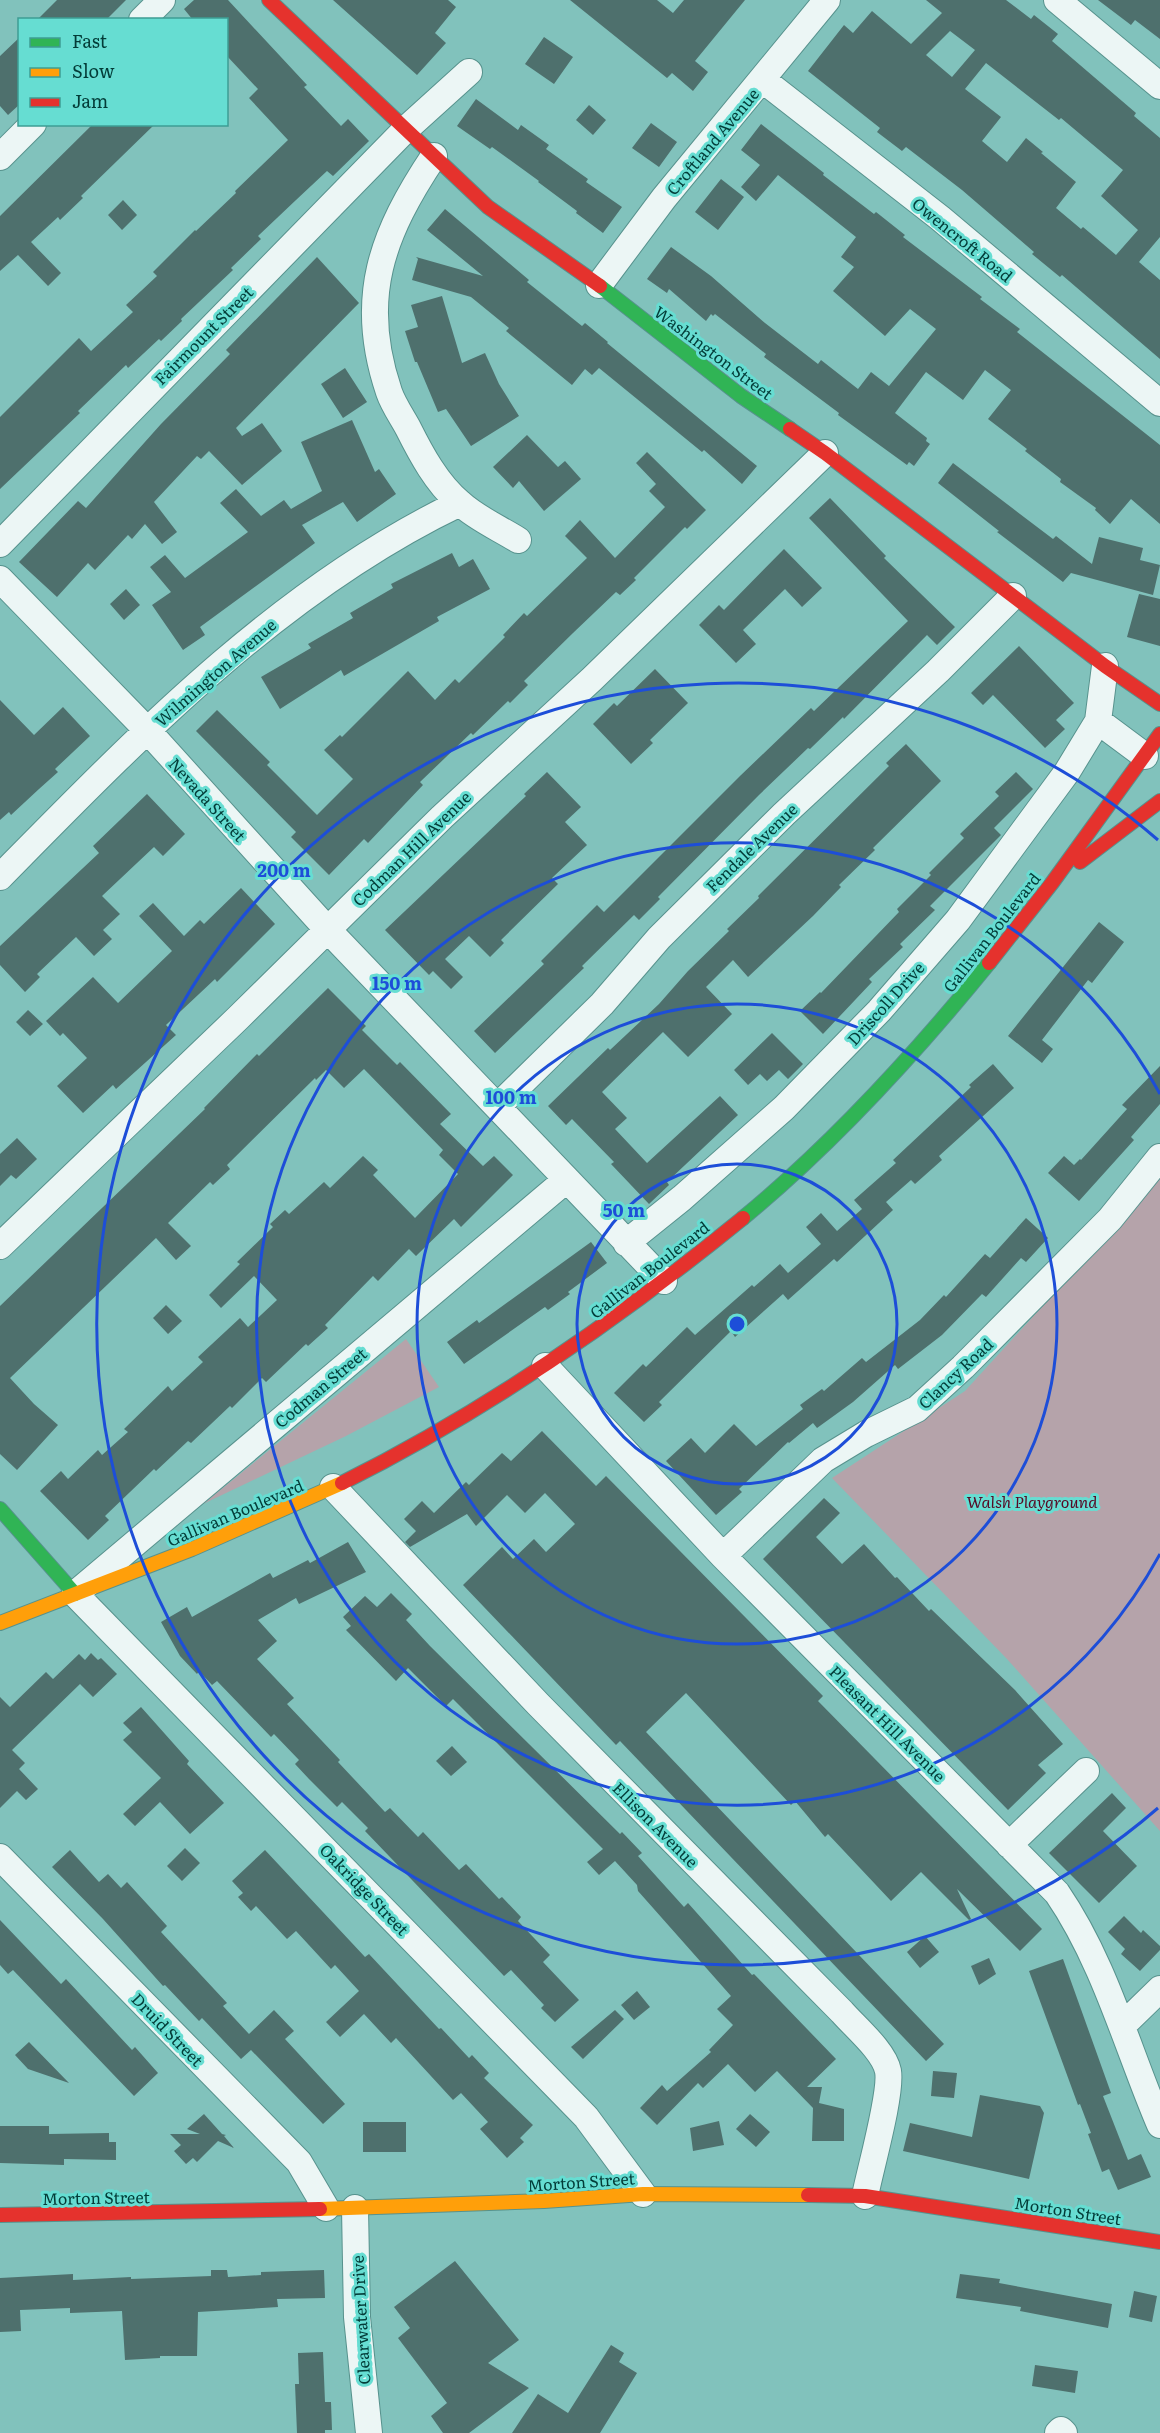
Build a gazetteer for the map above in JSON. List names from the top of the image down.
{
  "streets": {
    "main road": ["Washington Street", "Gallivan Boulevard", "Morton Street"],
    "street": [
      "Croftland Avenue",
      "Owencroft Road",
      "Fairmount Street",
      "Wilmington Avenue",
      "Nevada Street",
      "Fendale Avenue",
      "Codman Hill Avenue",
      "Driscoll Drive",
      "Clancy Road",
      "Codman Street",
      "Pleasant Hill Avenue",
      "Ellison Avenue",
      "Oakridge Street",
      "Druid Street",
      "Clearwater Drive"
    ]
  },
  "crossings": [
    ["Croftland Avenue", "Owencroft Road"],
    ["Croftland Avenue", "Washington Street"],
    ["Fairmount Street", "Washington Street"],
    ["Washington Street", "Fendale Avenue"],
    ["Washington Street", "Codman Hill Avenue"],
    ["Washington Street", "Driscoll Drive"],
    ["Wilmington Avenue", "Nevada Street"],
    ["Nevada Street", "Fendale Avenue"],
    ["Nevada Street", "Codman Hill Avenue"],
    ["Nevada Street", "Gallivan Boulevard"],
    ["Nevada Street", "Driscoll Drive"],
    ["Nevada Street", "Codman Street"],
    ["Gallivan Boulevard", "Codman Street"],
    ["Gallivan Boulevard", "Pleasant Hill Avenue"],
    ["Gallivan Boulevard", "Ellison Avenue"],
    ["Gallivan Boulevard", "Oakridge Street"],
    ["Clancy Road", "Pleasant Hill Avenue"],
    ["Codman Street", "Oakridge Street"],
    ["Ellison Avenue", "Morton Street"],
    ["Oakridge Street", "Morton Street"],
    ["Druid Street", "Morton Street"],
    ["Morton Street", "Clearwater Drive"]
  ],
  "parks": ["Walsh Playground"],
  "legend": ["Fast", "Slow", "Jam"],
  "rings": [
    "200 m",
    "150 m",
    "100 m",
    "50 m"
  ]
}
